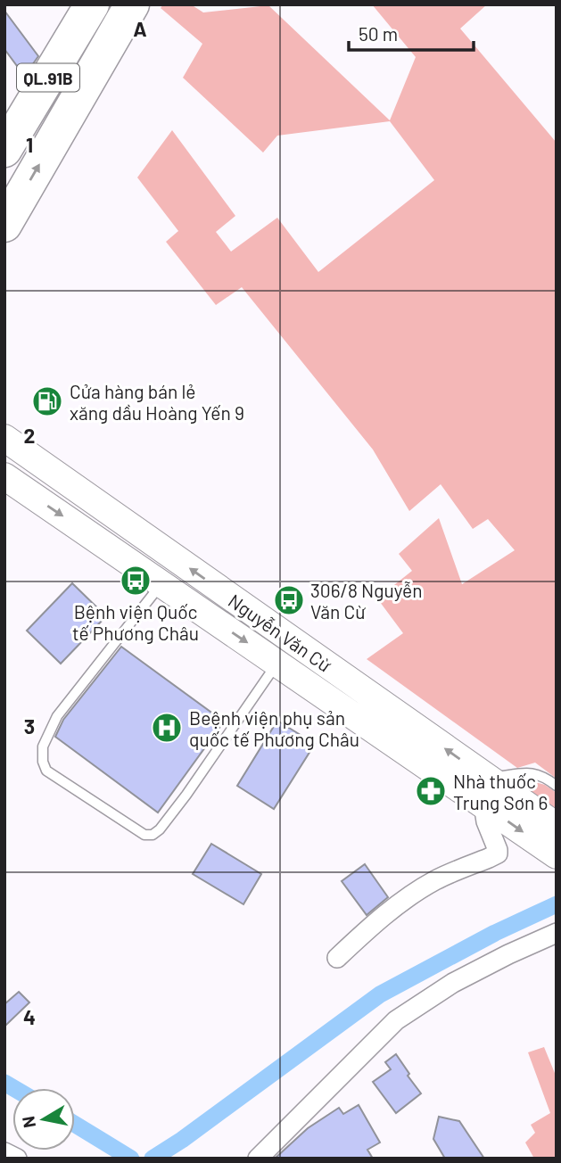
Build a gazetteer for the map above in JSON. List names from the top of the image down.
{
  "streets": {
    "highway": ["QL.91B"],
    "main road": ["Nguyễn Văn Cừ"]
  },
  "places": {
    "fuel station": ["Cửa hàng bán lẻ xăng dầu Hoàng Yến 9"],
    "bus stop": ["Bệnh viện Quốc tế Phương Châu", "306/8 Nguyễn Văn Cừ"],
    "hospital": ["Beệnh viện phụ sản quốc tế Phương Châu"],
    "pharmacy": ["Nhà thuốc Trung Sơn 6"]
  },
  "scale_bar": "50 m",
  "north": "left",
  "grid": {
    "columns": ["A"],
    "rows": [
      "1",
      "2",
      "3",
      "4"
    ]
  }
}
